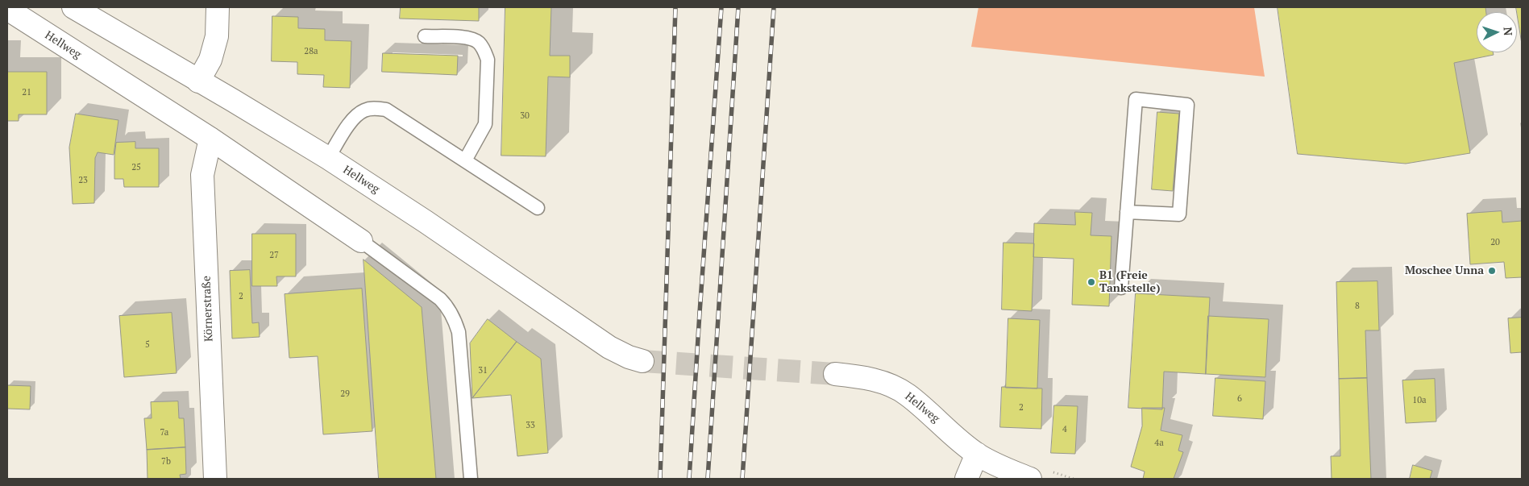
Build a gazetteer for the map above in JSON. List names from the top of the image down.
{
  "streets": {
    "street": ["Hellweg", "Körnerstraße"]
  },
  "crossings": [
    ["Hellweg", "Körnerstraße"]
  ],
  "places": ["Moschee Unna", "B1 (Freie Tankstelle)"],
  "house_numbers": [
    "28a",
    "21",
    "30",
    "25",
    "23",
    "20",
    "27",
    "2",
    "8",
    "5",
    "31",
    "29",
    "6",
    "10a",
    "2",
    "33",
    "4",
    "7a",
    "4a",
    "7b"
  ],
  "north": "right"
}
